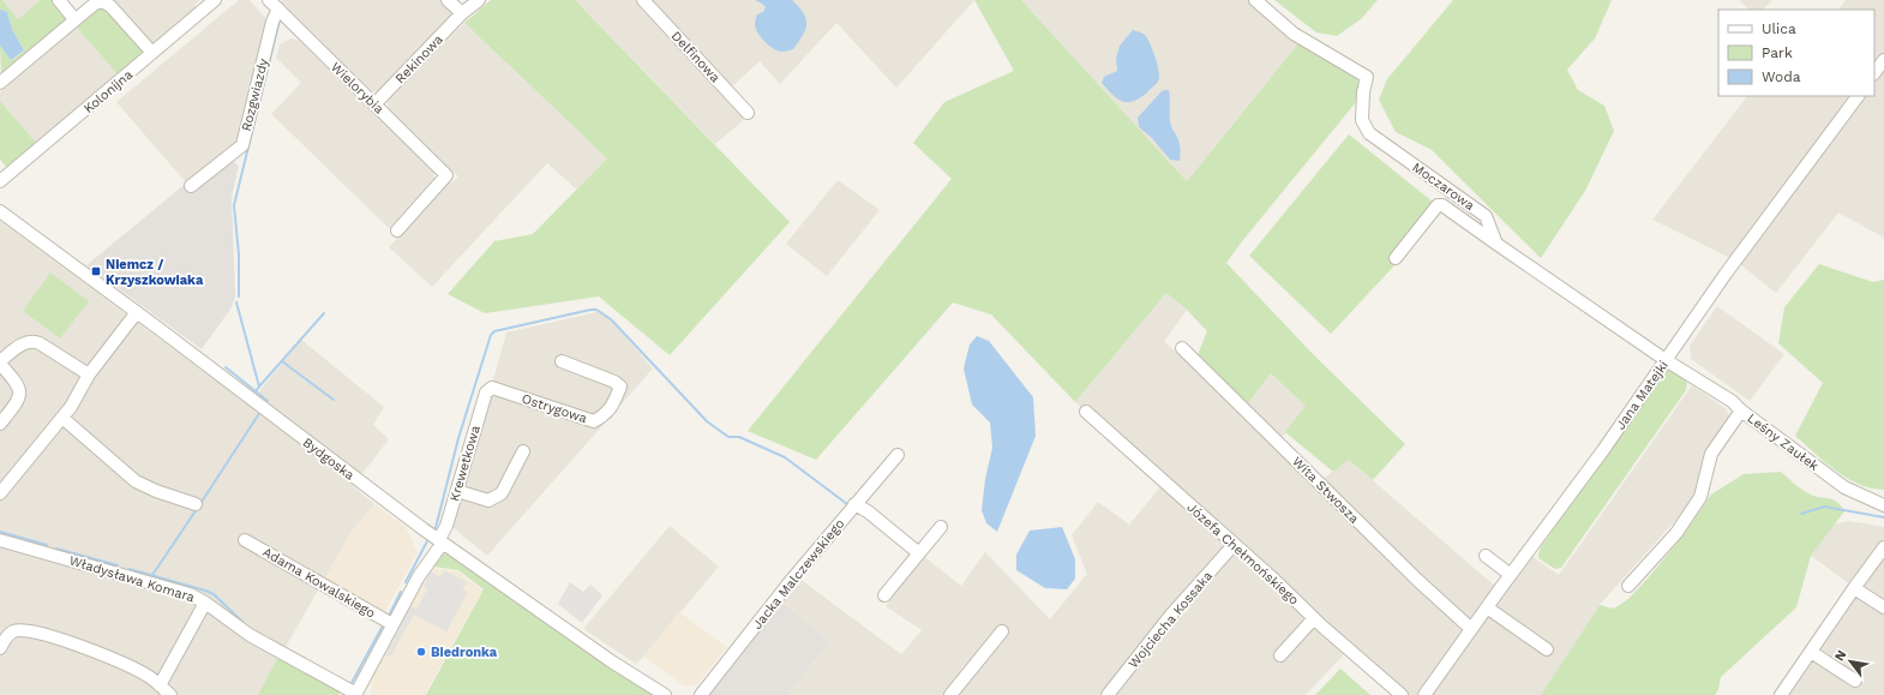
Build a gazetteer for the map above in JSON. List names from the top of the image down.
{
  "streets": {
    "street": [
      "Delfinowa",
      "Rekinowa",
      "Wielorybia",
      "Kolonijna",
      "Rozgwiazdy",
      "Moczarowa",
      "Jana Matejki",
      "Ostrygowa",
      "Leśny Zaułek",
      "Bydgoska",
      "Krewetkowa",
      "Wita Stwosza",
      "Józefa Chełmońskiego",
      "Jacka Malczewskiego",
      "Władysława Komara",
      "Adama Kowalskiego",
      "Wojciecha Kossaka"
    ]
  },
  "crossings": [
    ["Rekinowa", "Wielorybia"],
    ["Wielorybia", "Rozgwiazdy"],
    ["Jana Matejki", "Wita Stwosza"],
    ["Ostrygowa", "Krewetkowa"],
    ["Bydgoska", "Krewetkowa"],
    ["Krewetkowa", "Władysława Komara"],
    ["Krewetkowa", "Adama Kowalskiego"],
    ["Józefa Chełmońskiego", "Wojciecha Kossaka"]
  ],
  "places": {
    "transit": ["Niemcz / Krzyszkowiaka"],
    "other": ["Biedronka"]
  },
  "legend": ["Ulica", "Park", "Woda"],
  "north": "top left"
}
